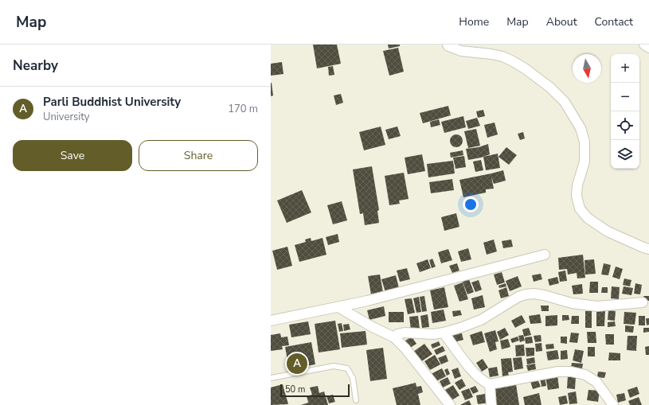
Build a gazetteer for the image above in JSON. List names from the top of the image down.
{
  "scale_bar": "50 m",
  "north": "bottom",
  "page": {
    "header": "Map",
    "nav": [
      "Home",
      "Map",
      "About",
      "Contact"
    ],
    "heading": "Nearby",
    "map_buttons": ["+", "−"],
    "list": [
      {
        "mark": "A",
        "name": "Parli Buddhist University",
        "note": "University",
        "value": "170 m"
      }
    ],
    "buttons": ["Save", "Share"],
    "pins": "A",
    "scale": "50 m"
  }
}
